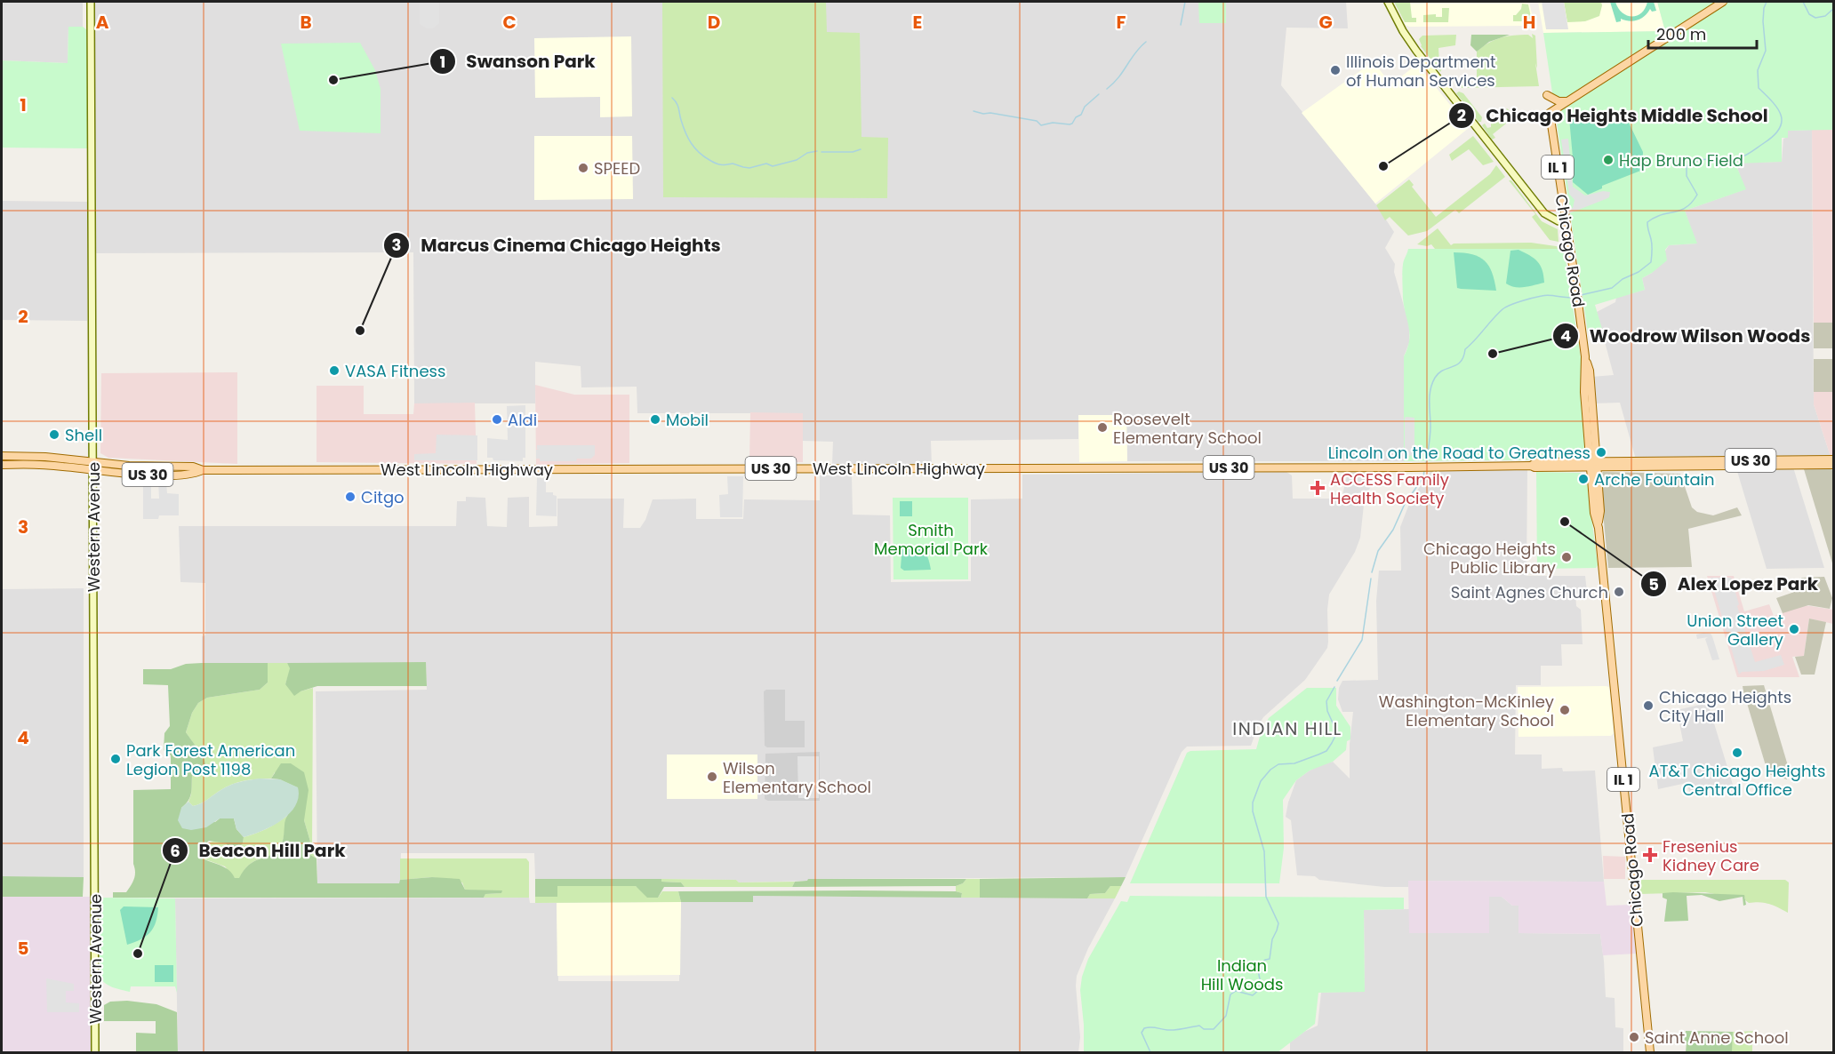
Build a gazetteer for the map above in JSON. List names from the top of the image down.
{
  "streets": {
    "main road": [
      "IL 1",
      "Chicago Road",
      "US 30",
      "West Lincoln Highway",
      "Western Avenue"
    ]
  },
  "crossings": [
    ["IL 1", "Chicago Road"],
    ["Chicago Road", "US 30"],
    ["Chicago Road", "West Lincoln Highway"],
    ["US 30", "West Lincoln Highway"],
    ["US 30", "Western Avenue"],
    ["West Lincoln Highway", "Western Avenue"]
  ],
  "districts": ["INDIAN HILL"],
  "parks": ["Smith Memorial Park", "Indian Hill Woods"],
  "places": {
    "other": [
      "Illinois Department of Human Services",
      "Swanson Park",
      "Hap Bruno Field",
      "Chicago Heights Middle School",
      "SPEED",
      "Marcus Cinema Chicago Heights",
      "Woodrow Wilson Woods",
      "VASA Fitness",
      "Aldi",
      "Mobil",
      "Roosevelt Elementary School",
      "Shell",
      "Lincoln on the Road to Greatness",
      "Arche Fountain",
      "Citgo",
      "Alex Lopez Park",
      "Chicago Heights Public Library",
      "Saint Agnes Church",
      "Union Street Gallery",
      "Chicago Heights City Hall",
      "Washington-McKinley Elementary School",
      "AT&T Chicago Heights Central Office",
      "Park Forest American Legion Post 1198",
      "Wilson Elementary School",
      "Beacon Hill Park",
      "Saint Anne School"
    ],
    "health": ["ACCESS Family Health Society", "Fresenius Kidney Care"]
  },
  "scale_bar": "200 m",
  "grid": {
    "columns": [
      "A",
      "B",
      "C",
      "D",
      "E",
      "F",
      "G",
      "H"
    ],
    "rows": [
      "1",
      "2",
      "3",
      "4",
      "5"
    ]
  }
}
